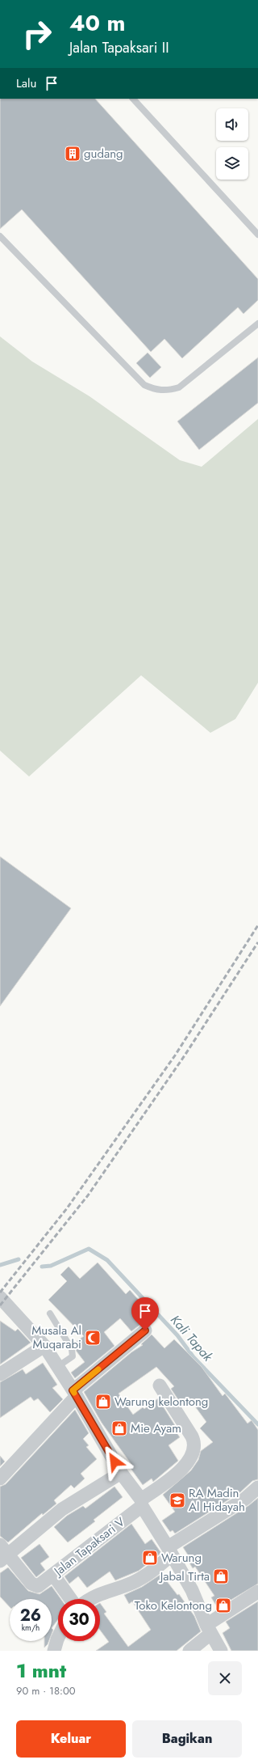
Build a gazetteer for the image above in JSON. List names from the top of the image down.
{
  "streets": {
    "street": ["Jalan Tapaksari V"]
  },
  "water": ["Kali Tapak"],
  "places": {
    "building": ["gudang"],
    "mosque": ["Musala Al Muqarabi"],
    "shop": [
      "Warung kelontong",
      "Mie Ayam",
      "Warung",
      "Jabal Tirta",
      "Toko Kelontong"
    ],
    "school or university": ["RA Madin Al Hidayah"]
  },
  "page": {
    "turn": ["40 m", "Jalan Tapaksari II"],
    "then": "Lalu",
    "speed": "26 km/h",
    "limit": "30",
    "heading": ["1 mnt", "90 m · 18:00"],
    "buttons": ["Keluar", "Bagikan"]
  }
}
